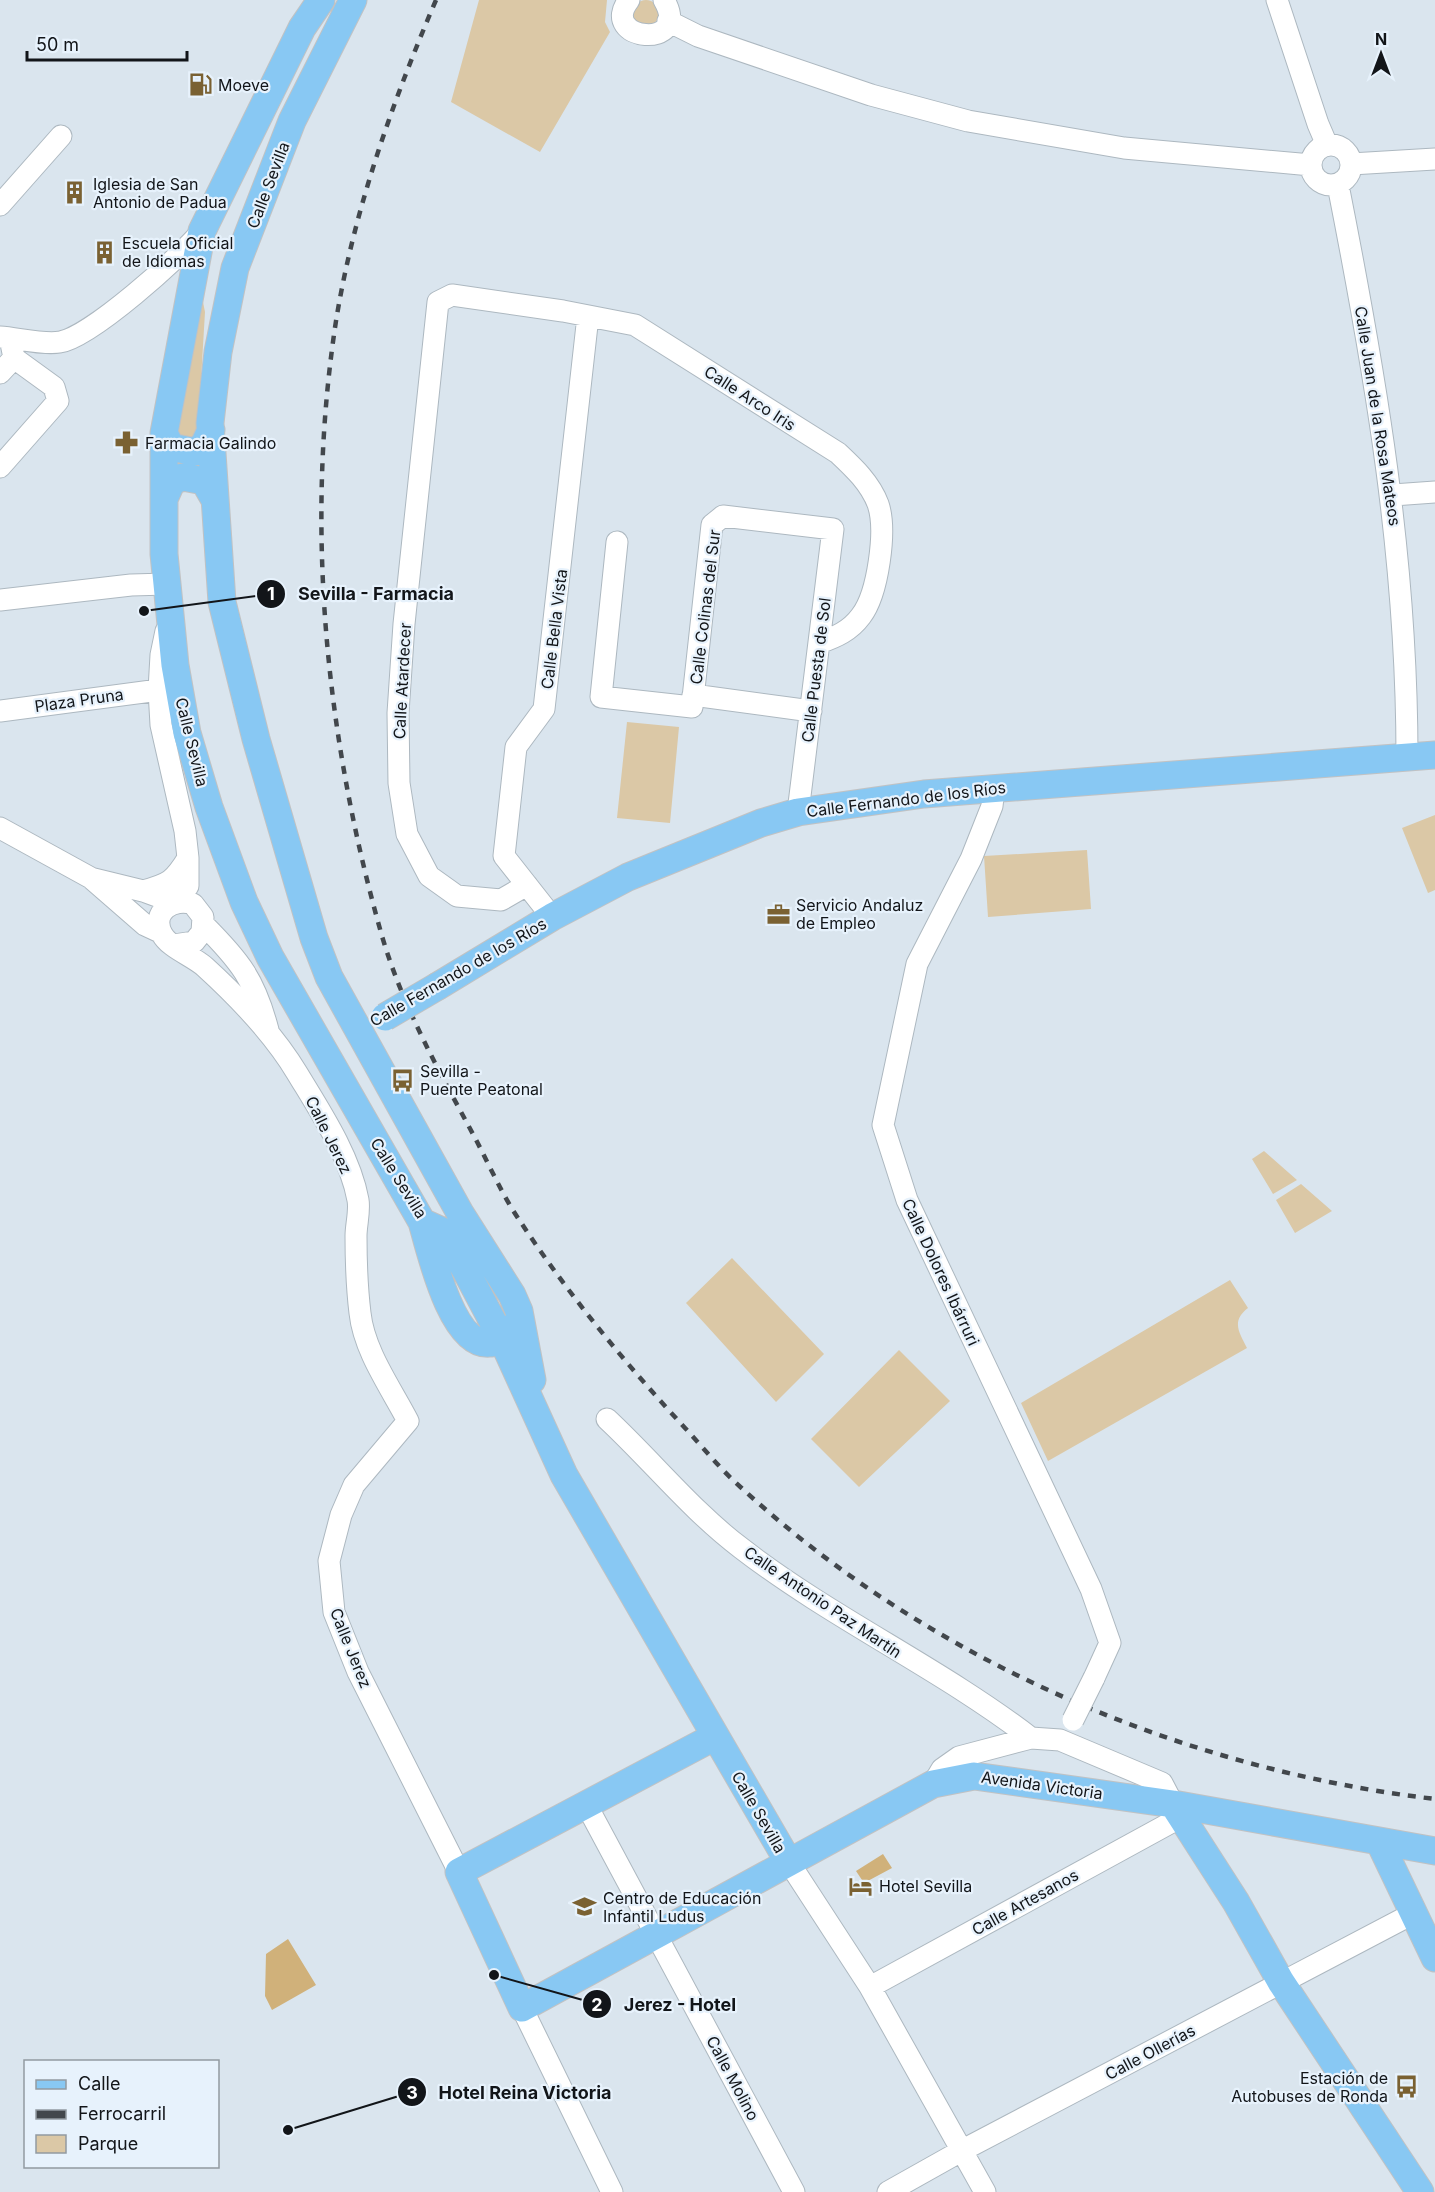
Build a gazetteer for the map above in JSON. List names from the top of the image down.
{
  "streets": {
    "main road": [
      "Calle Sevilla",
      "Calle Fernando de los Ríos",
      "Calle Jerez",
      "Avenida Victoria"
    ],
    "street": [
      "Calle Arco Iris",
      "Calle Juan de la Rosa Mateos",
      "Calle Colinas del Sur",
      "Calle Bella Vista",
      "Calle Puesta de Sol",
      "Calle Atardecer",
      "Plaza Pruna",
      "Calle Dolores Ibárruri",
      "Calle Antonio Paz Martín",
      "Calle Artesanos",
      "Calle Ollerías",
      "Calle Molino"
    ]
  },
  "crossings": [
    ["Calle Sevilla", "Calle Fernando de los Ríos"],
    ["Calle Sevilla", "Avenida Victoria"],
    ["Calle Sevilla", "Calle Artesanos"],
    ["Calle Sevilla", "Calle Ollerías"],
    ["Calle Arco Iris", "Calle Bella Vista"],
    ["Calle Arco Iris", "Calle Puesta de Sol"],
    ["Calle Arco Iris", "Calle Atardecer"],
    ["Calle Juan de la Rosa Mateos", "Calle Fernando de los Ríos"],
    ["Calle Colinas del Sur", "Calle Puesta de Sol"],
    ["Calle Bella Vista", "Calle Atardecer"],
    ["Calle Bella Vista", "Calle Fernando de los Ríos"],
    ["Calle Puesta de Sol", "Calle Fernando de los Ríos"],
    ["Calle Fernando de los Ríos", "Calle Dolores Ibárruri"],
    ["Calle Jerez", "Avenida Victoria"],
    ["Avenida Victoria", "Calle Artesanos"],
    ["Avenida Victoria", "Calle Molino"]
  ],
  "places": {
    "fuel station": ["Moeve"],
    "building": ["Iglesia de San Antonio de Padua", "Escuela Oficial de Idiomas"],
    "pharmacy": ["Farmacia Galindo"],
    "other": ["Sevilla - Farmacia", "Jerez - Hotel", "Hotel Reina Victoria"],
    "office": ["Servicio Andaluz de Empleo"],
    "bus stop": ["Sevilla - Puente Peatonal", "Estación de Autobuses de Ronda"],
    "hotel": ["Hotel Sevilla"],
    "school or university": ["Centro de Educación Infantil Ludus"]
  },
  "legend": ["Calle", "Ferrocarril", "Parque"],
  "scale_bar": "50 m",
  "north": "top"
}
